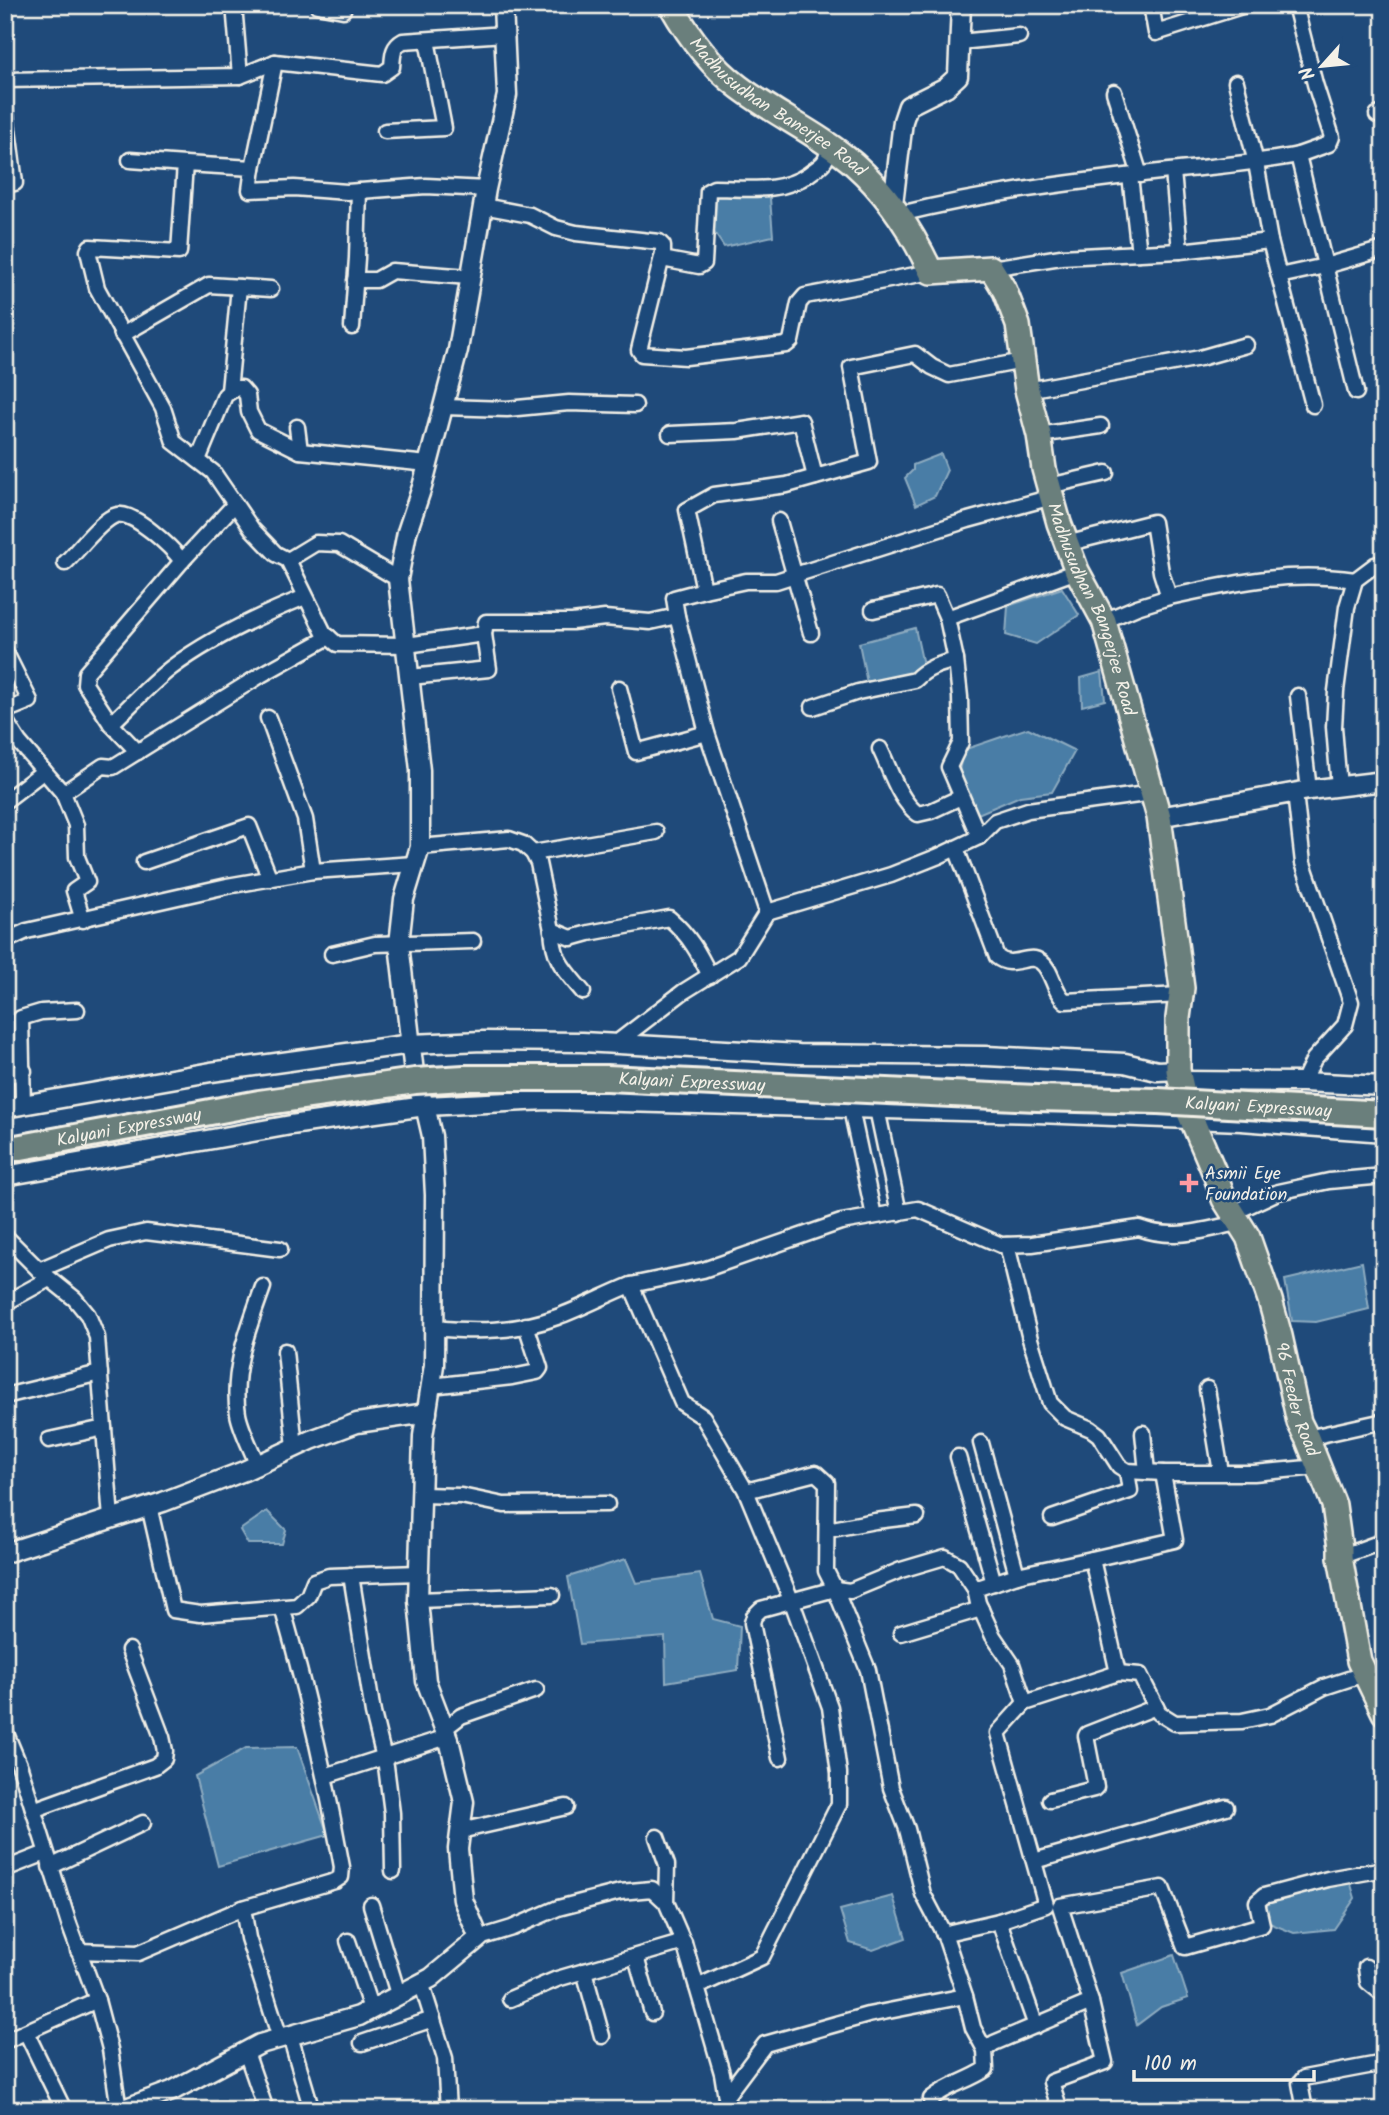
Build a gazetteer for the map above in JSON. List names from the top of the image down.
{
  "streets": {
    "highway": ["Kalyani Expressway"],
    "main road": ["Madhusudhan Banerjee Road", "Madhusudhan Bangerjee Road", "96 Feeder Road"]
  },
  "crossings": [
    ["Madhusudhan Bangerjee Road", "96 Feeder Road"]
  ],
  "places": {
    "health": ["Asmii Eye Foundation"]
  },
  "scale_bar": "100 m",
  "north": "bottom left"
}
